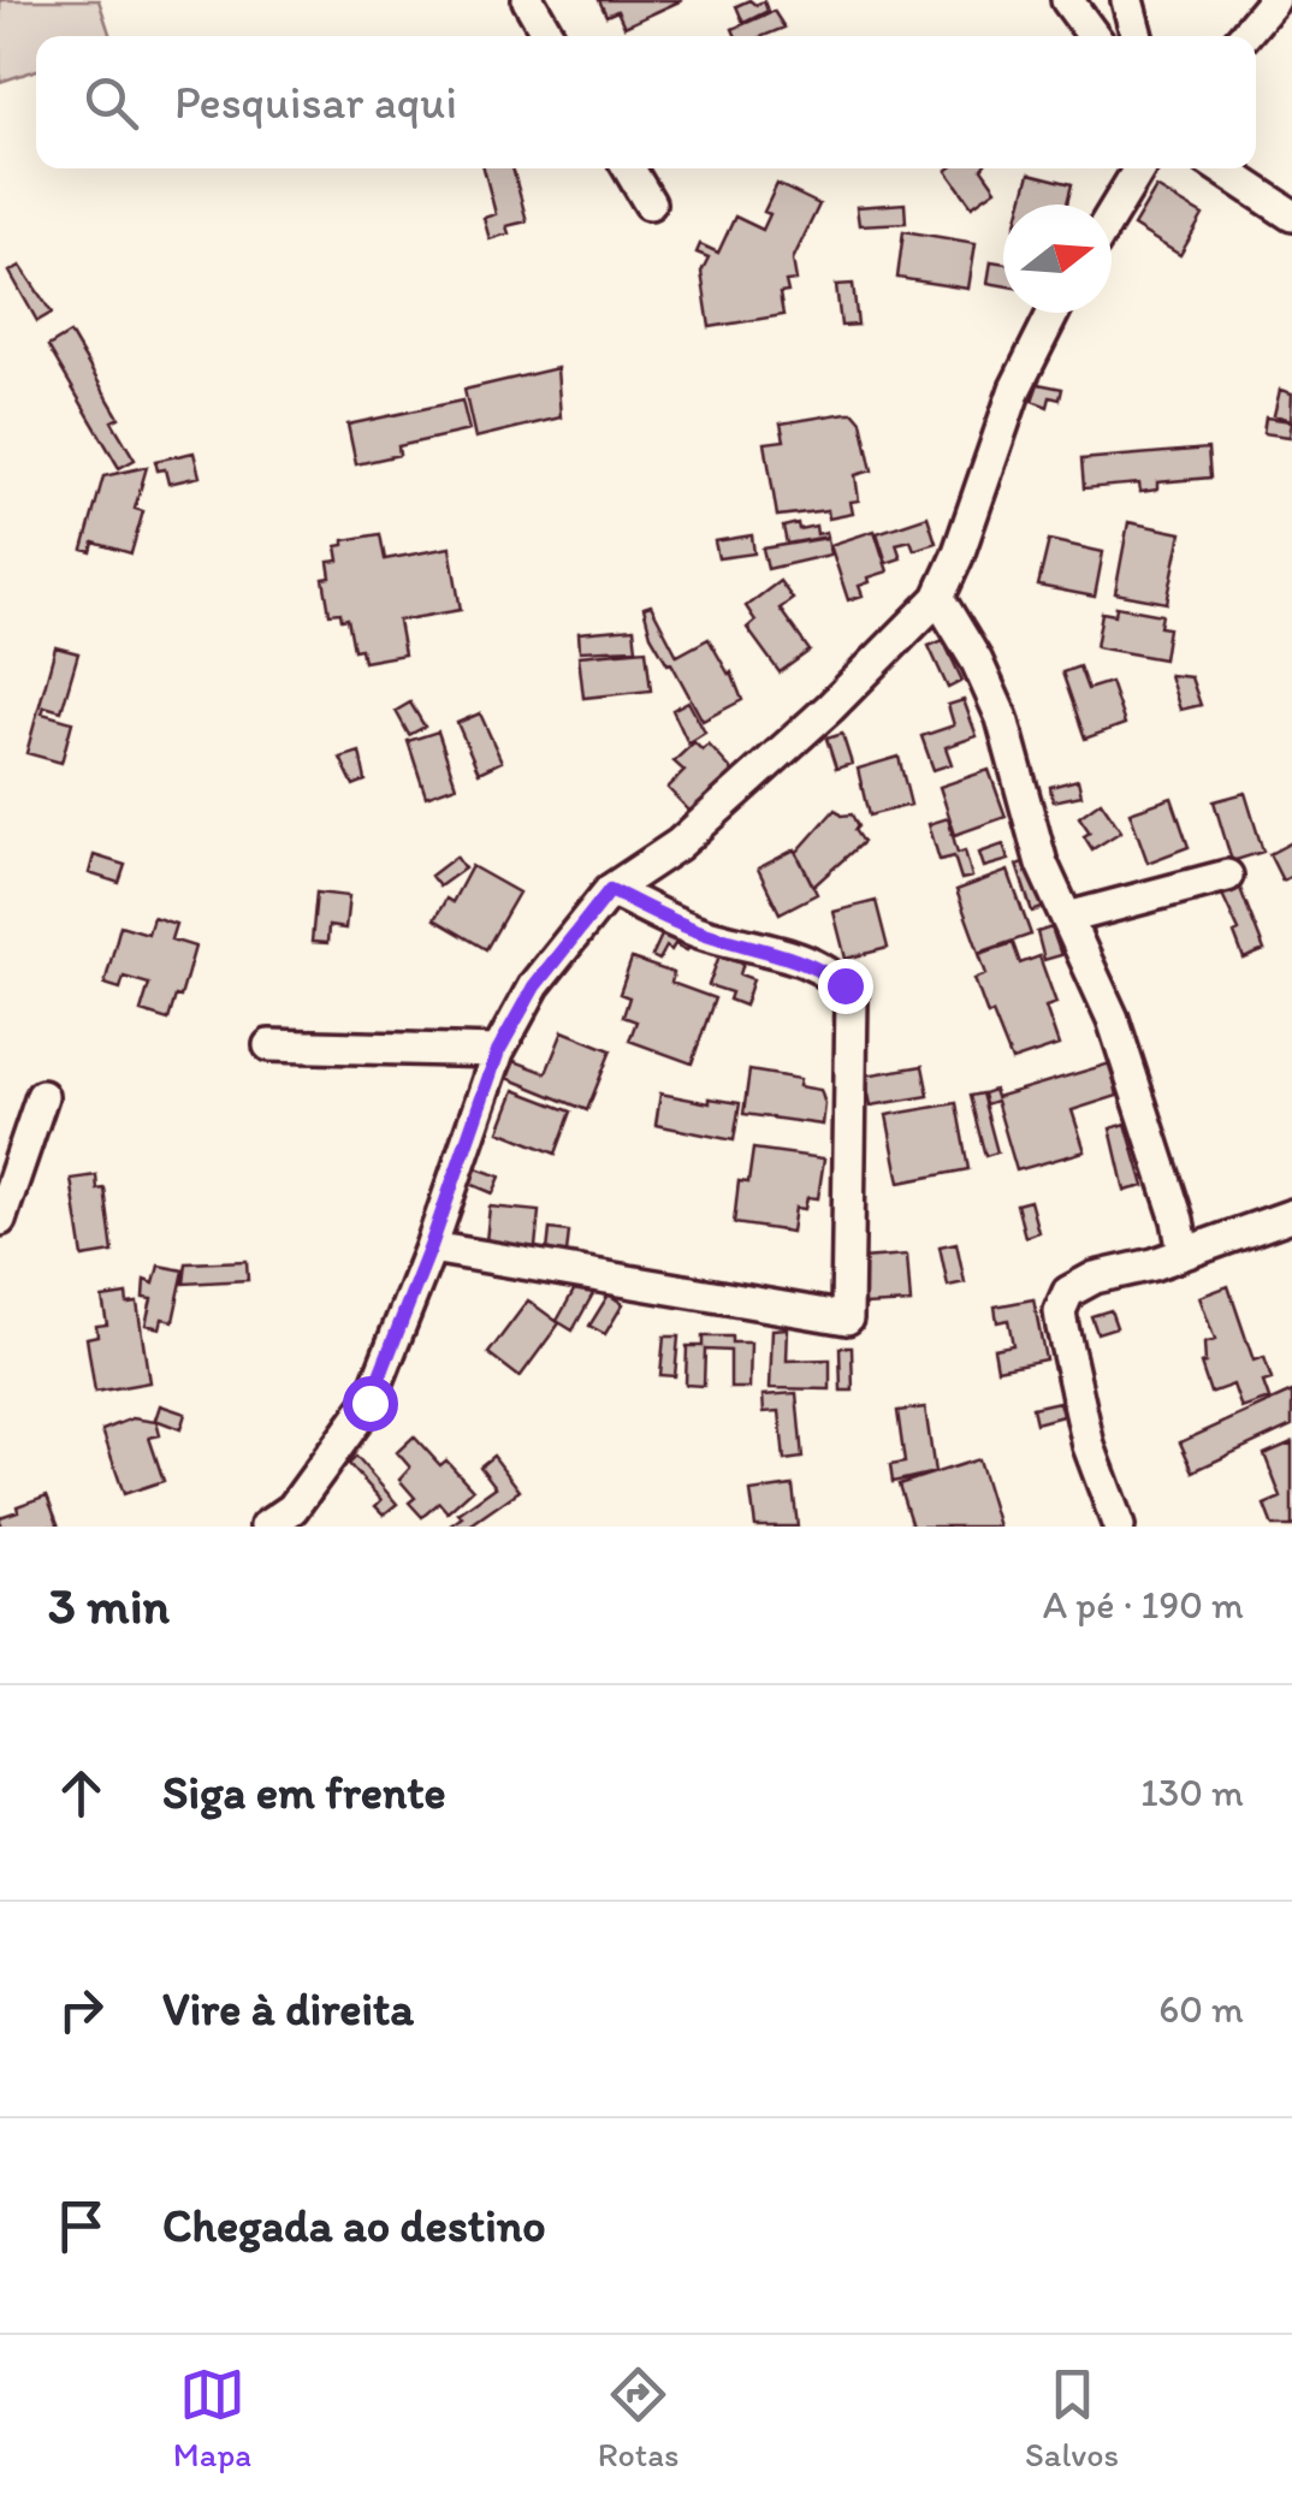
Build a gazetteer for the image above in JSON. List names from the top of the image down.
{
  "north": "right",
  "page": {
    "search": "Pesquisar aqui",
    "heading": ["3 min", "A pé · 190 m"],
    "list": [
      ["Siga em frente", "130 m"],
      ["Vire à direita", "60 m"],
      "Chegada ao destino"
    ],
    "nav": ["Mapa", "Rotas", "Salvos"]
  }
}
